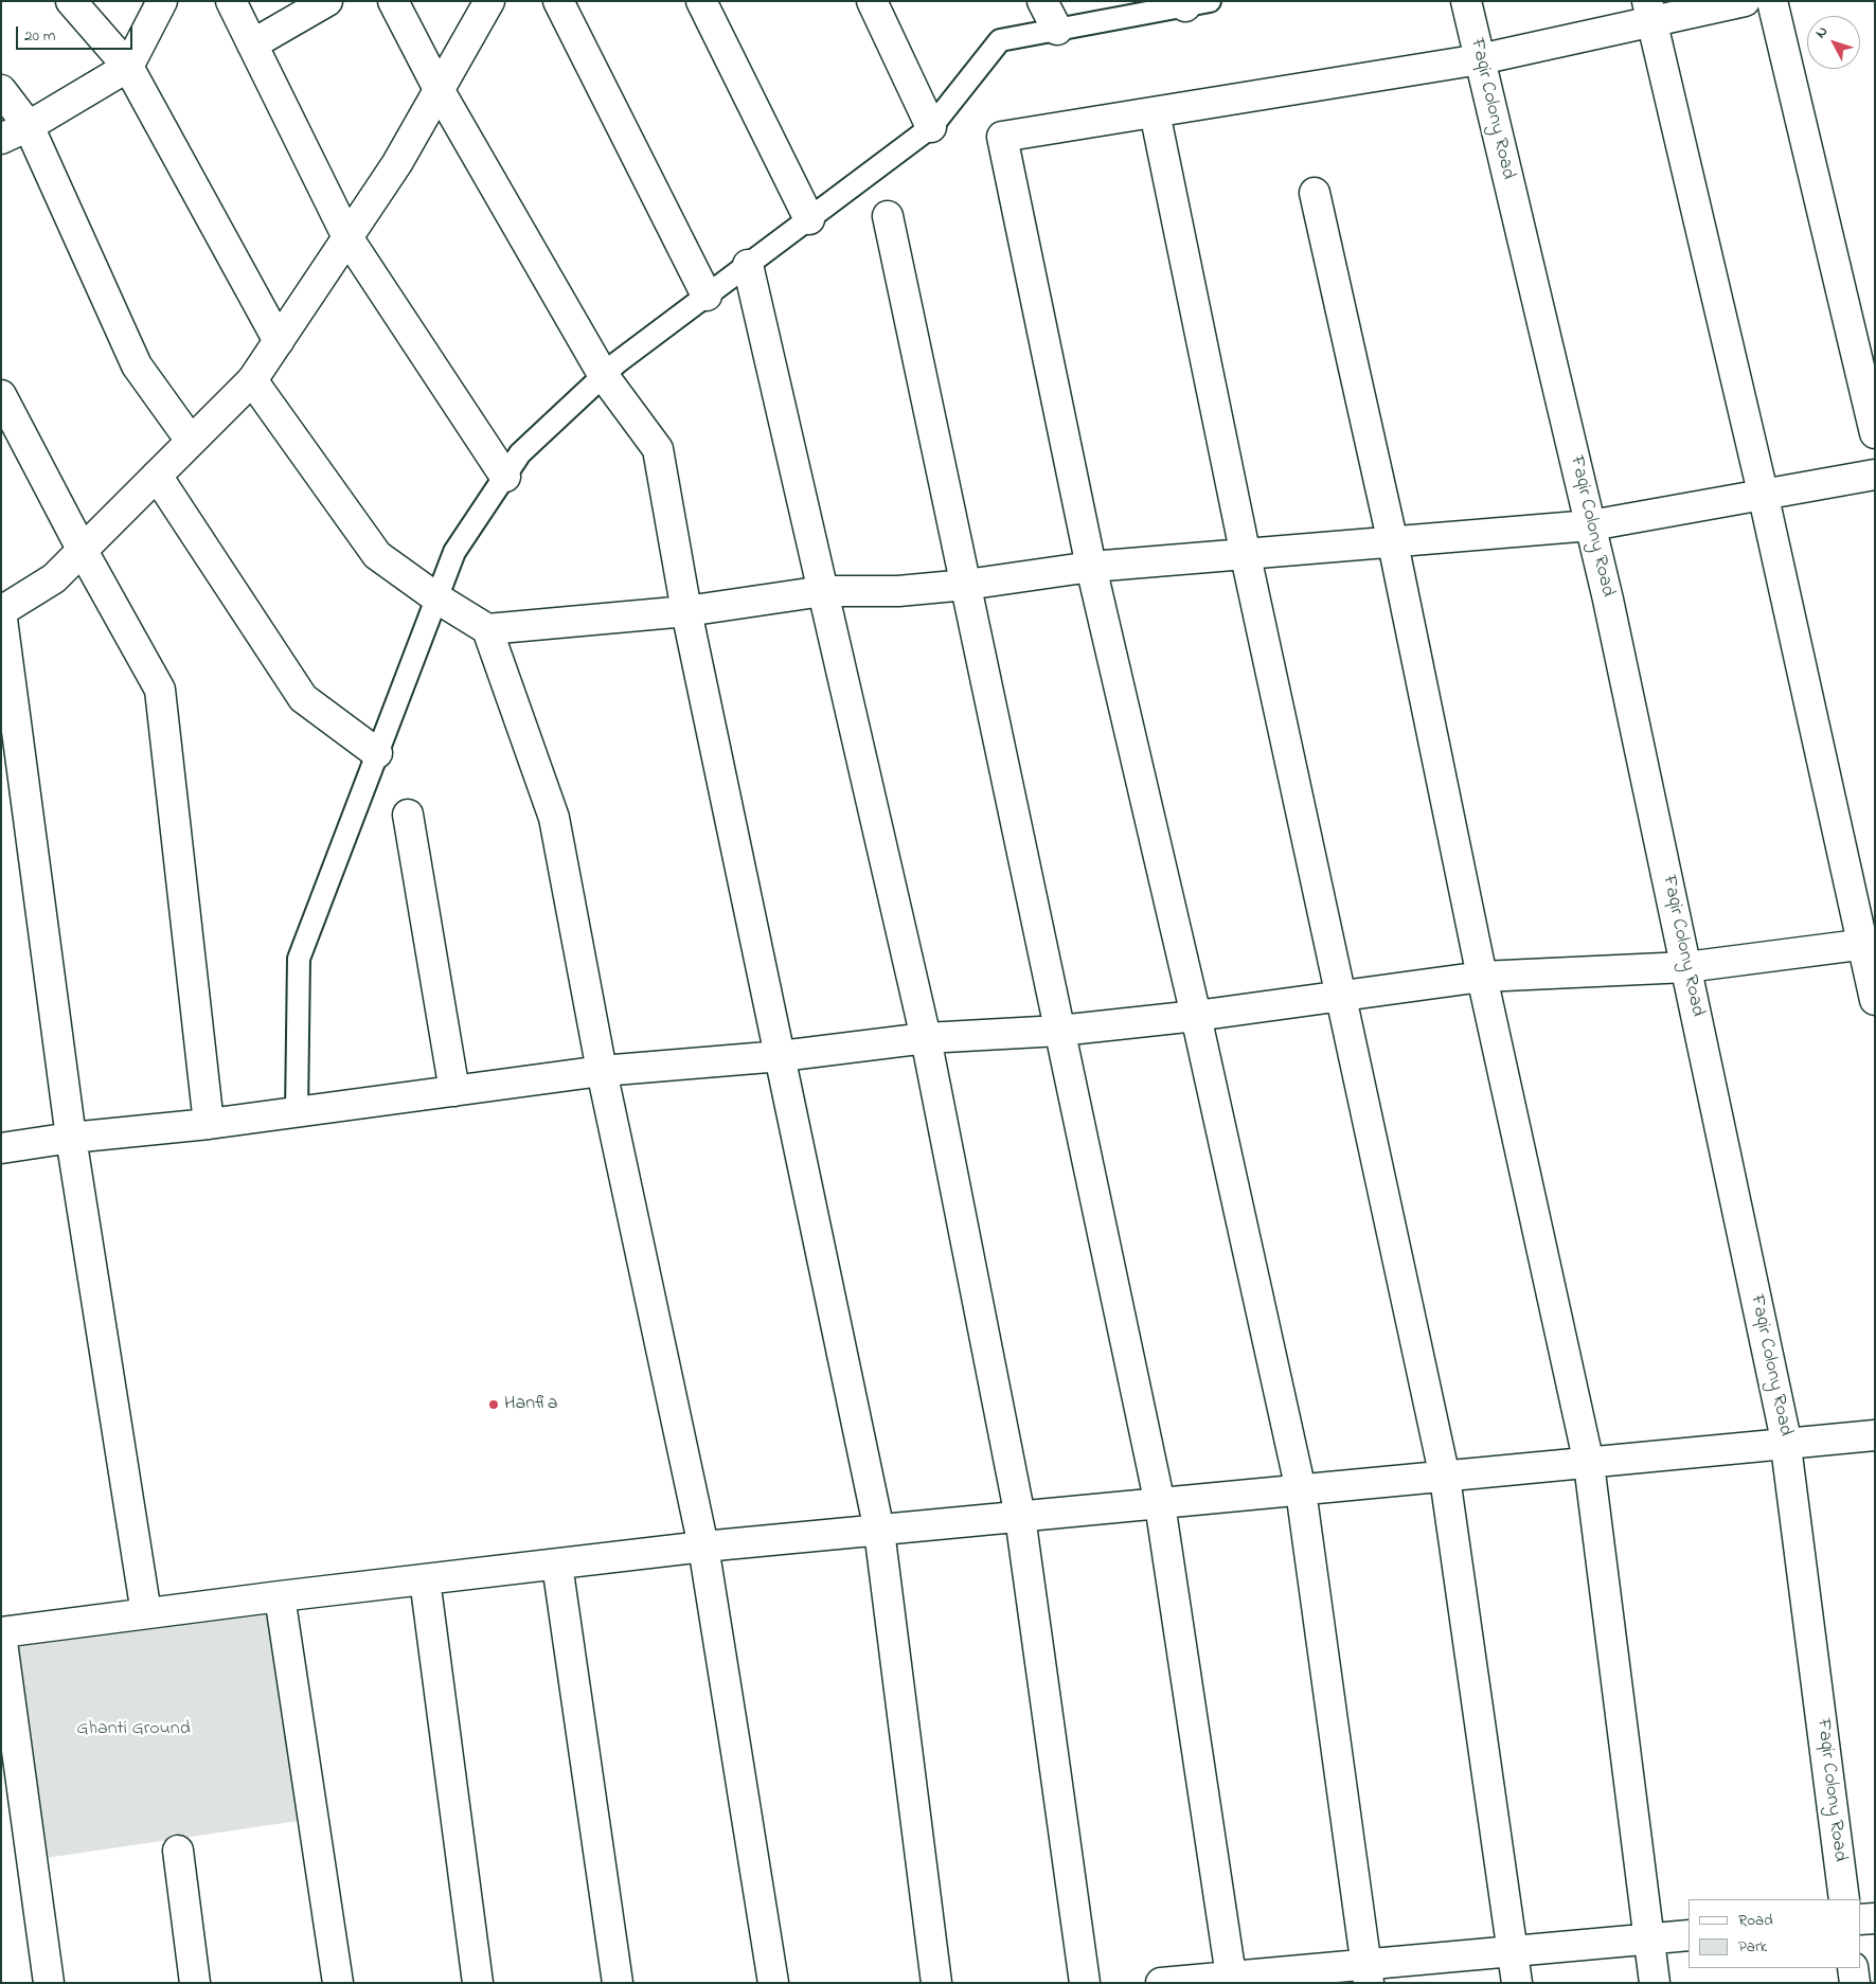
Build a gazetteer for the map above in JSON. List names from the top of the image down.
{
  "streets": {
    "street": ["Faqir Colony Road"]
  },
  "parks": ["Ghanti Ground"],
  "places": ["Hanfia"],
  "legend": ["Road", "Park"],
  "scale_bar": "20 m",
  "north": "top left"
}
